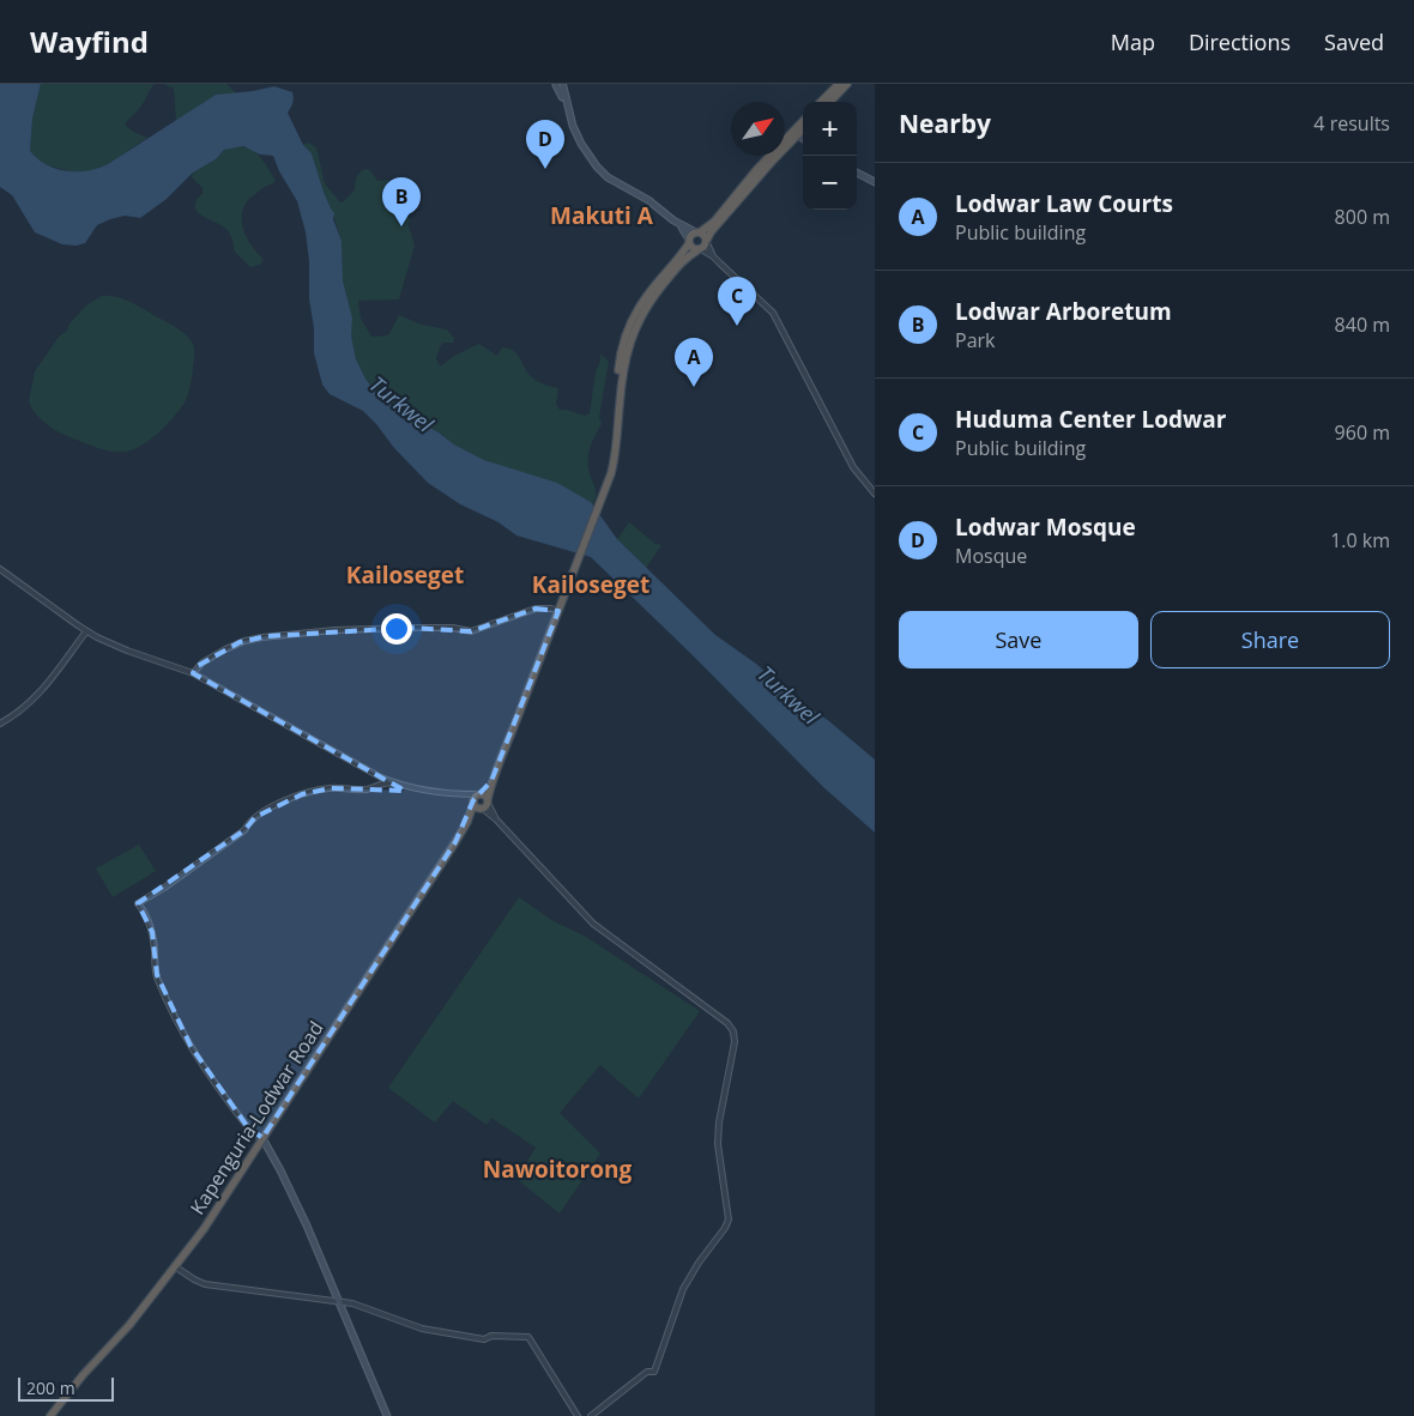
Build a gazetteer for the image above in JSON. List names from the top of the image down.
{
  "streets": {
    "highway": ["Kapenguria-Lodwar Road"]
  },
  "districts": [
    "Makuti A",
    "Kailoseget",
    "Kailoseget",
    "Nawoitorong"
  ],
  "water": ["Turkwel"],
  "scale_bar": "200 m",
  "north": "top right",
  "page": {
    "header": "Wayfind",
    "nav": ["Map", "Directions", "Saved"],
    "heading": ["Nearby", "4 results"],
    "map_buttons": ["+", "−"],
    "pins": [
      "D",
      "B",
      "C",
      "A"
    ],
    "list": [
      {
        "mark": "A",
        "name": "Lodwar Law Courts",
        "note": "Public building",
        "value": "800 m"
      },
      {
        "mark": "B",
        "name": "Lodwar Arboretum",
        "note": "Park",
        "value": "840 m"
      },
      {
        "mark": "C",
        "name": "Huduma Center Lodwar",
        "note": "Public building",
        "value": "960 m"
      },
      {
        "mark": "D",
        "name": "Lodwar Mosque",
        "note": "Mosque",
        "value": "1.0 km"
      }
    ],
    "buttons": ["Save", "Share"],
    "scale": "200 m"
  }
}
